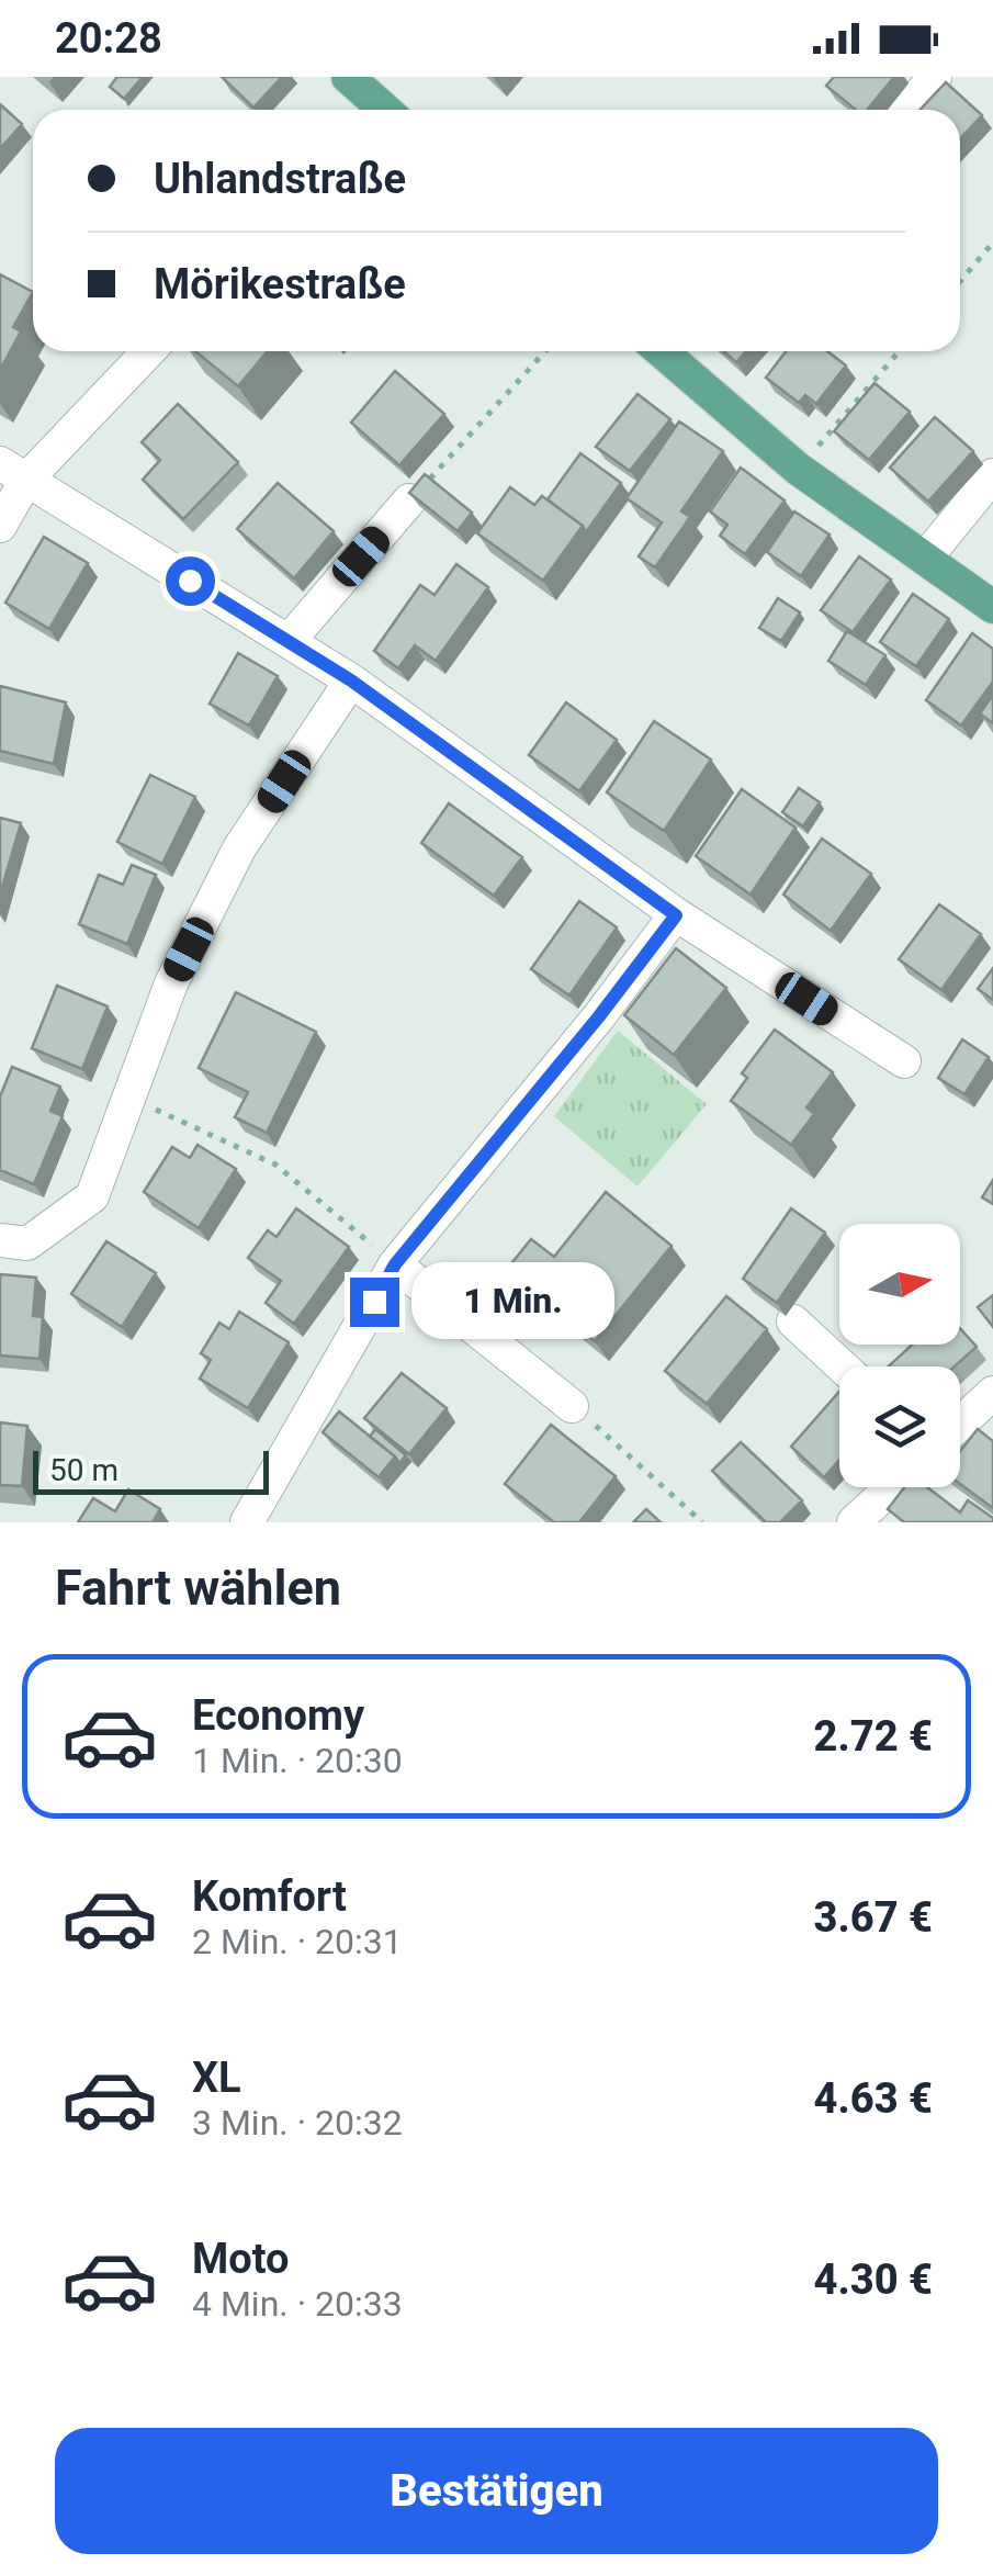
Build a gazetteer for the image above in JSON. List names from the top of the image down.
{
  "scale_bar": "50 m",
  "north": "right",
  "page": {
    "status": "20:28",
    "banner": ["Uhlandstraße", "Mörikestraße"],
    "bubble": "1 Min.",
    "scale": "50 m",
    "heading": "Fahrt wählen",
    "list": [
      {
        "name": "Economy",
        "note": "1 Min. · 20:30",
        "value": "2.72 €"
      },
      {
        "name": "Komfort",
        "note": "2 Min. · 20:31",
        "value": "3.67 €"
      },
      {
        "name": "XL",
        "note": "3 Min. · 20:32",
        "value": "4.63 €"
      },
      {
        "name": "Moto",
        "note": "4 Min. · 20:33",
        "value": "4.30 €"
      }
    ],
    "buttons": "Bestätigen"
  }
}
